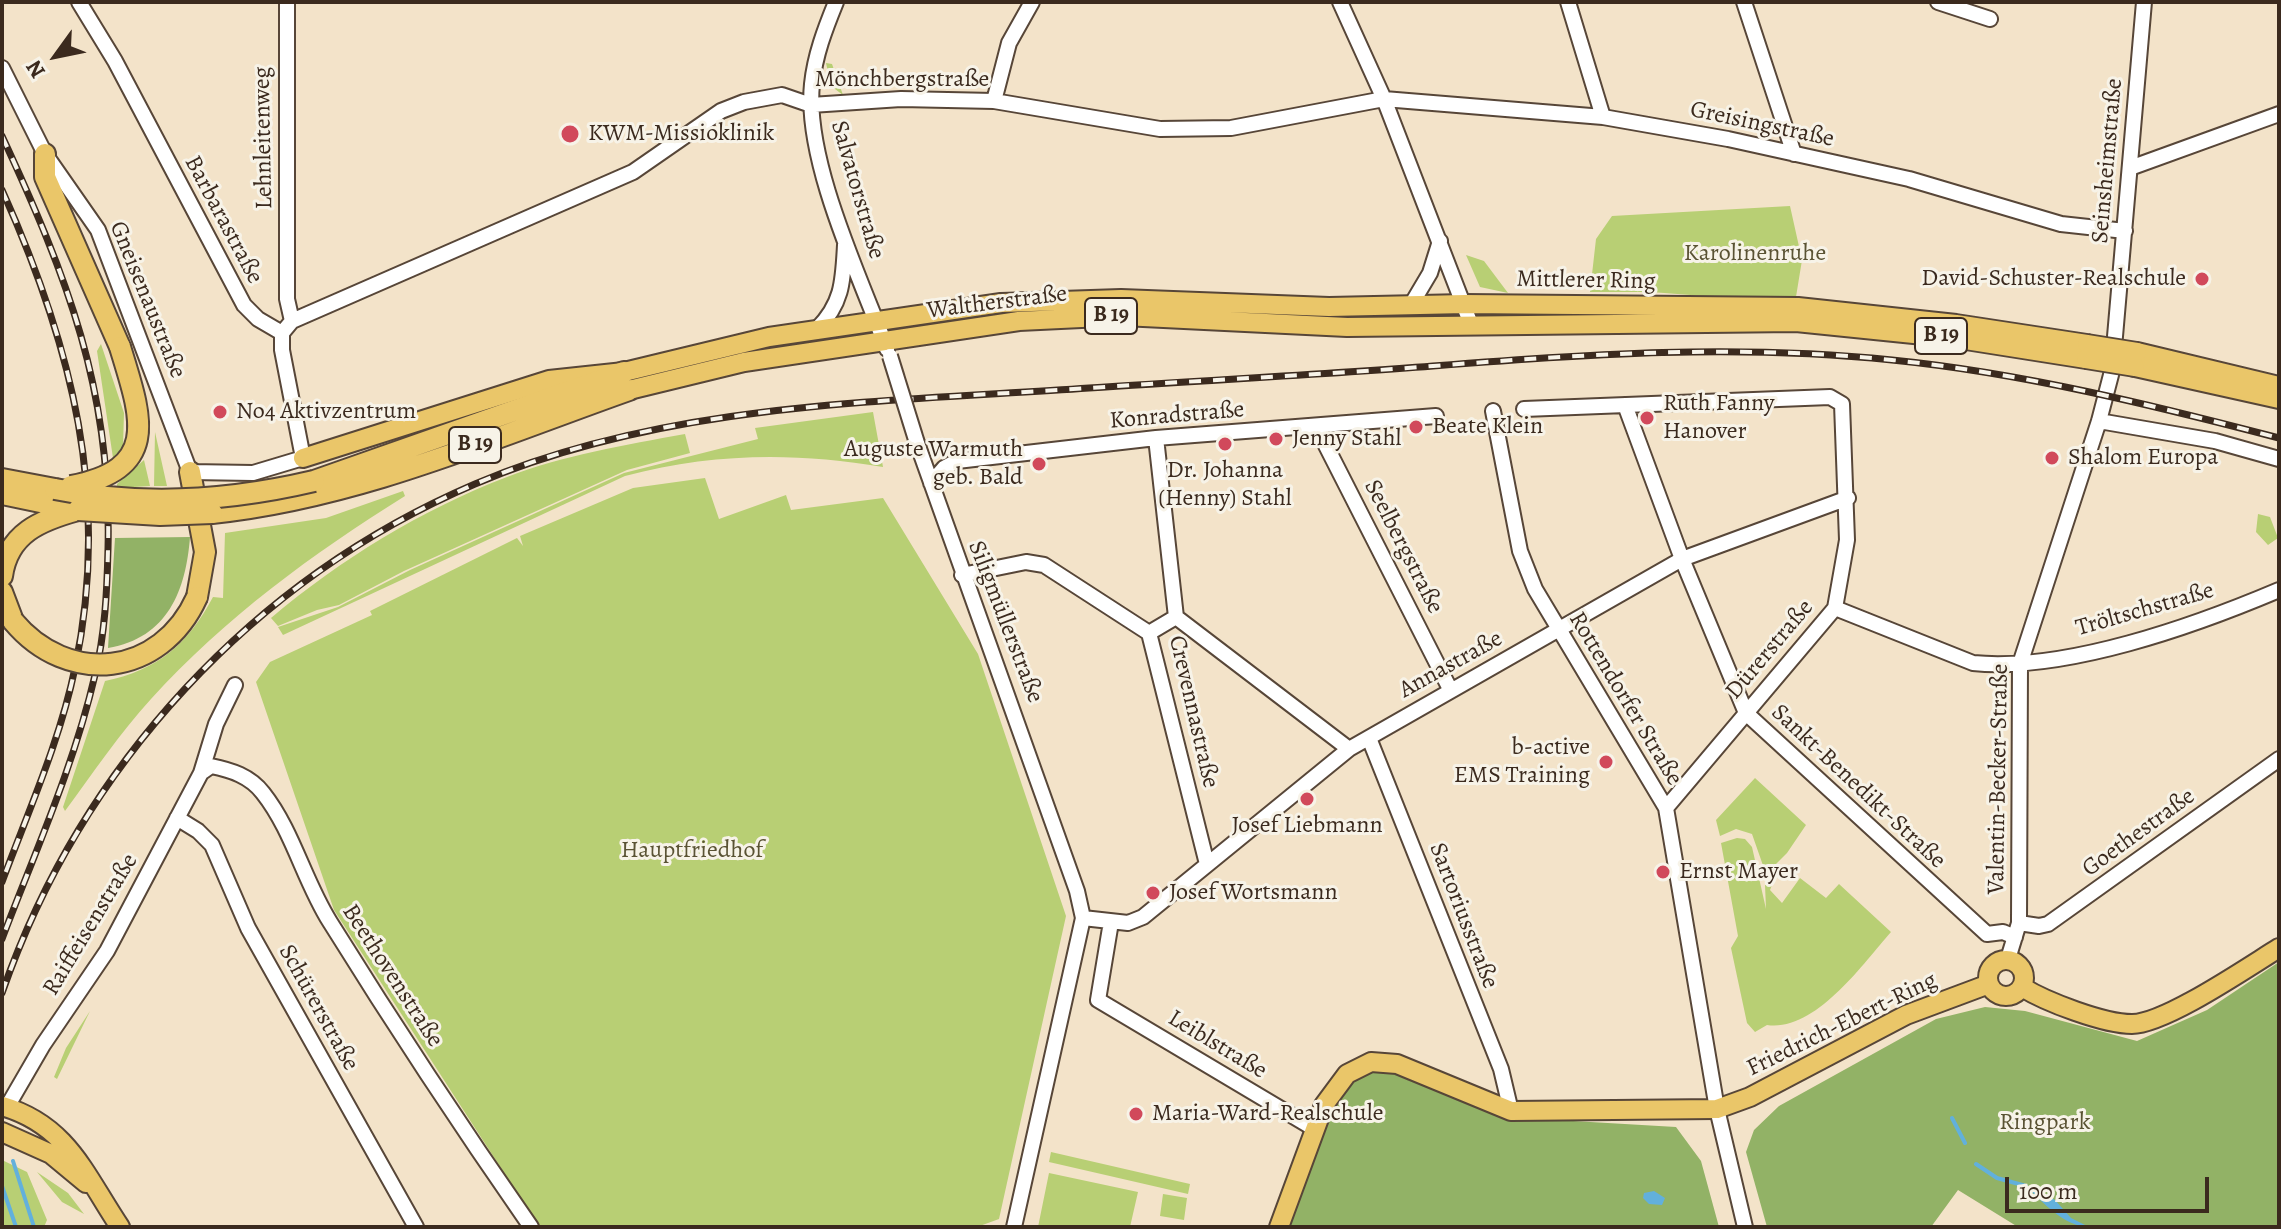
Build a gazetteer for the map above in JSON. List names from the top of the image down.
{
  "streets": {
    "highway": ["B 19"],
    "main road": ["Mittlerer Ring", "Waltherstraße", "Friedrich-Ebert-Ring"],
    "street": [
      "Mönchbergstraße",
      "Greisingstraße",
      "Lehnleitenweg",
      "Seinsheimstraße",
      "Salvatorstraße",
      "Barbarastraße",
      "Gneisenaustraße",
      "Konradstraße",
      "Seelbergstraße",
      "Tröltschstraße",
      "Siligmüllerstraße",
      "Dürerstraße",
      "Annastraße",
      "Rottendorfer Straße",
      "Crevennastraße",
      "Valentin-Becker-Straße",
      "Sankt-Benedikt-Straße",
      "Goethestraße",
      "Sartoriusstraße",
      "Raiffeisenstraße",
      "Beethovenstraße",
      "Schürerstraße",
      "Leiblstraße"
    ]
  },
  "crossings": [
    ["Mönchbergstraße", "Greisingstraße"],
    ["Mönchbergstraße", "Lehnleitenweg"],
    ["Mönchbergstraße", "Salvatorstraße"],
    ["Mönchbergstraße", "Barbarastraße"],
    ["Greisingstraße", "Seinsheimstraße"],
    ["Seinsheimstraße", "Valentin-Becker-Straße"],
    ["Salvatorstraße", "Waltherstraße"],
    ["Salvatorstraße", "Siligmüllerstraße"],
    ["Mittlerer Ring", "Waltherstraße"],
    ["Mittlerer Ring", "B 19"],
    ["Gneisenaustraße", "B 19"],
    ["Waltherstraße", "B 19"],
    ["Waltherstraße", "Siligmüllerstraße"],
    ["Konradstraße", "Seelbergstraße"],
    ["Konradstraße", "Siligmüllerstraße"],
    ["Konradstraße", "Crevennastraße"],
    ["Seelbergstraße", "Annastraße"],
    ["Tröltschstraße", "Dürerstraße"],
    ["Tröltschstraße", "Valentin-Becker-Straße"],
    ["Siligmüllerstraße", "Annastraße"],
    ["Dürerstraße", "Annastraße"],
    ["Dürerstraße", "Rottendorfer Straße"],
    ["Dürerstraße", "Sankt-Benedikt-Straße"],
    ["Annastraße", "Rottendorfer Straße"],
    ["Annastraße", "Crevennastraße"],
    ["Annastraße", "Sankt-Benedikt-Straße"],
    ["Annastraße", "Sartoriusstraße"],
    ["Annastraße", "Leiblstraße"],
    ["Rottendorfer Straße", "Friedrich-Ebert-Ring"],
    ["Valentin-Becker-Straße", "Sankt-Benedikt-Straße"],
    ["Valentin-Becker-Straße", "Goethestraße"],
    ["Valentin-Becker-Straße", "Friedrich-Ebert-Ring"],
    ["Sankt-Benedikt-Straße", "Goethestraße"],
    ["Raiffeisenstraße", "Beethovenstraße"],
    ["Raiffeisenstraße", "Schürerstraße"]
  ],
  "parks": ["Karolinenruhe", "Hauptfriedhof", "Ringpark"],
  "places": [
    "KWM-Missioklinik",
    "David-Schuster-Realschule",
    "No4 Aktivzentrum",
    "Ruth Fanny Hanover",
    "Beate Klein",
    "Jenny Stahl",
    "Dr. Johanna (Henny) Stahl",
    "Shalom Europa",
    "Auguste Warmuth geb. Bald",
    "b-active EMS Training",
    "Josef Liebmann",
    "Ernst Mayer",
    "Josef Wortsmann",
    "Maria-Ward-Realschule"
  ],
  "scale_bar": "100 m",
  "north": "bottom left"
}
